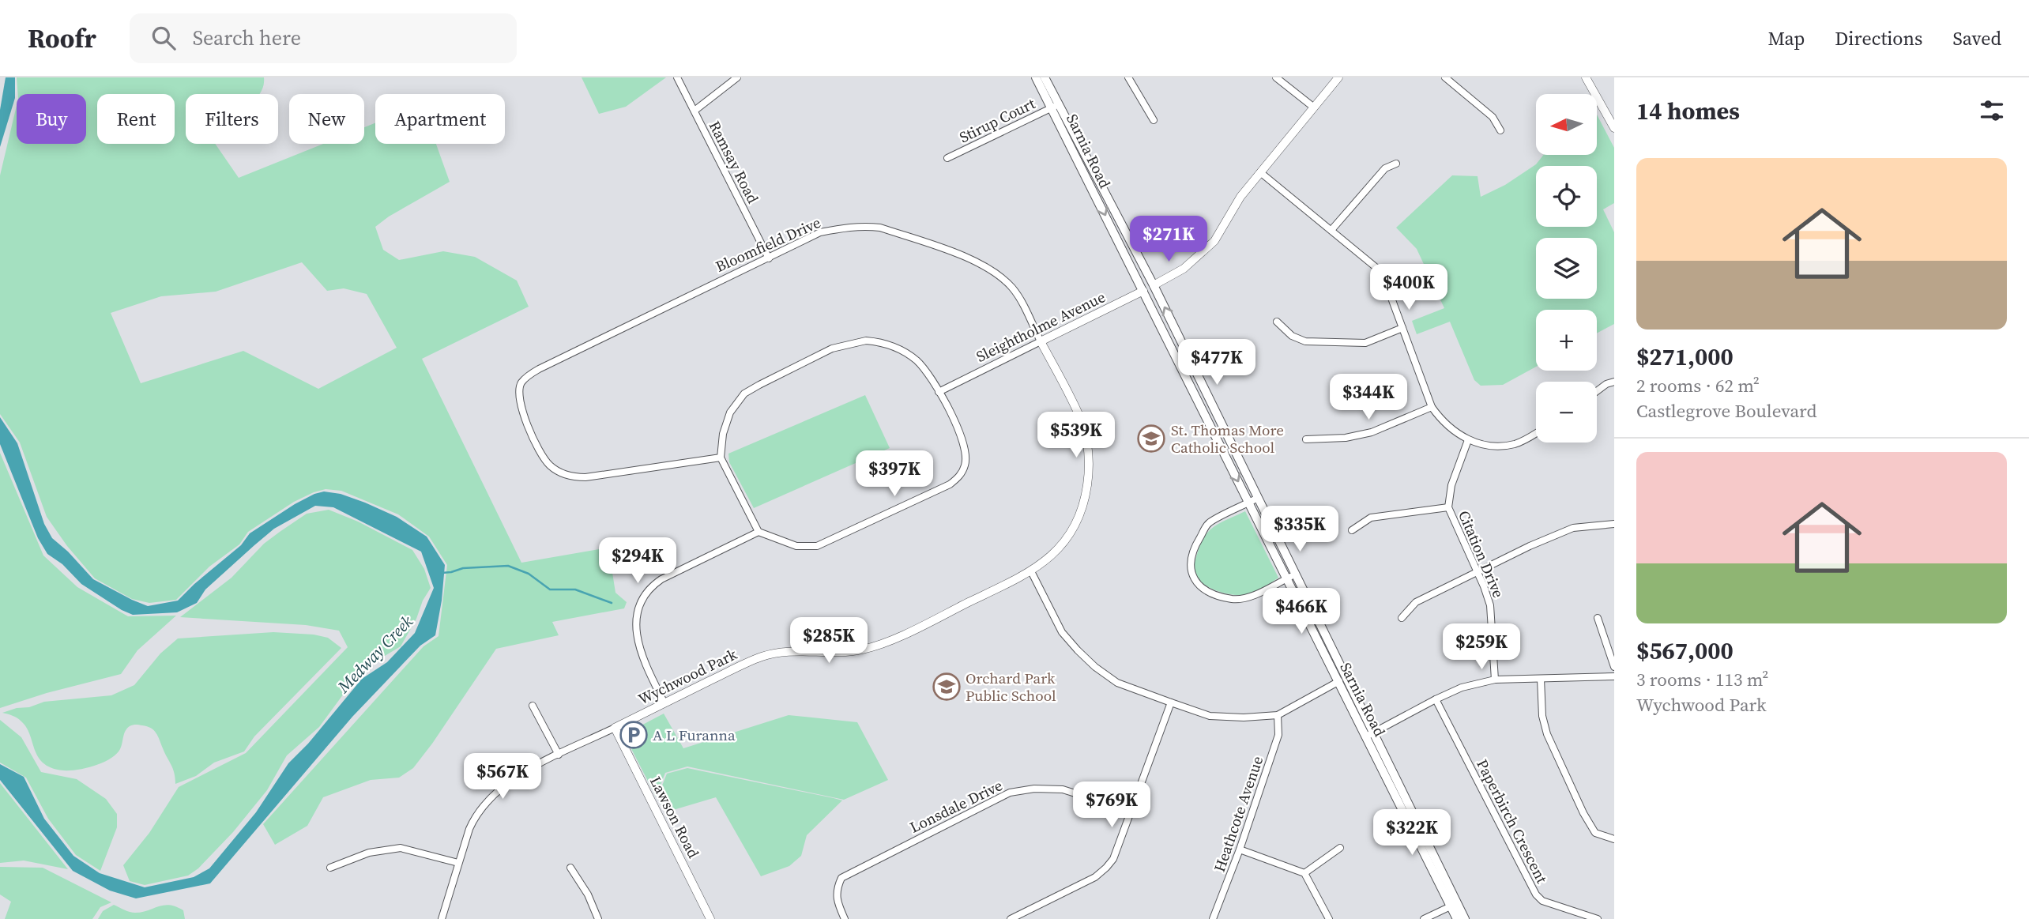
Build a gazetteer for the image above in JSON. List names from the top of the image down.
{
  "streets": {
    "main road": ["Sarnia Road"],
    "street": [
      "Stirup Court",
      "Ramsay Road",
      "Bloomfield Drive",
      "Sleightholme Avenue",
      "Citation Drive",
      "Wychwood Park",
      "Lonsdale Drive",
      "Heathcote Avenue",
      "Lawson Road",
      "Paperbirch Crescent"
    ]
  },
  "crossings": [
    ["Stirup Court", "Sarnia Road"],
    ["Sarnia Road", "Sleightholme Avenue"],
    ["Ramsay Road", "Bloomfield Drive"],
    ["Bloomfield Drive", "Sleightholme Avenue"],
    ["Bloomfield Drive", "Wychwood Park"],
    ["Wychwood Park", "Lawson Road"]
  ],
  "water": ["Medway Creek"],
  "places": {
    "school or university": ["St. Thomas More Catholic School", "Orchard Park Public School"],
    "parking": ["A L Furanna"]
  },
  "north": "left",
  "page": {
    "header": "Roofr",
    "search": "Search here",
    "nav": ["Map", "Directions", "Saved"],
    "heading": "14 homes",
    "map_buttons": ["+", "−"],
    "chip": [
      "Buy",
      "Rent",
      "Filters",
      "New",
      "Apartment"
    ],
    "list": [
      {
        "name": "$271,000",
        "note": "2 rooms · 62 m² · Castlegrove Boulevard"
      },
      {
        "name": "$567,000",
        "note": "3 rooms · 113 m² · Wychwood Park"
      }
    ],
    "price": [
      "$271K",
      "$400K",
      "$477K",
      "$344K",
      "$539K",
      "$397K",
      "$335K",
      "$294K",
      "$466K",
      "$285K",
      "$259K",
      "$567K",
      "$769K",
      "$322K"
    ]
  }
}
